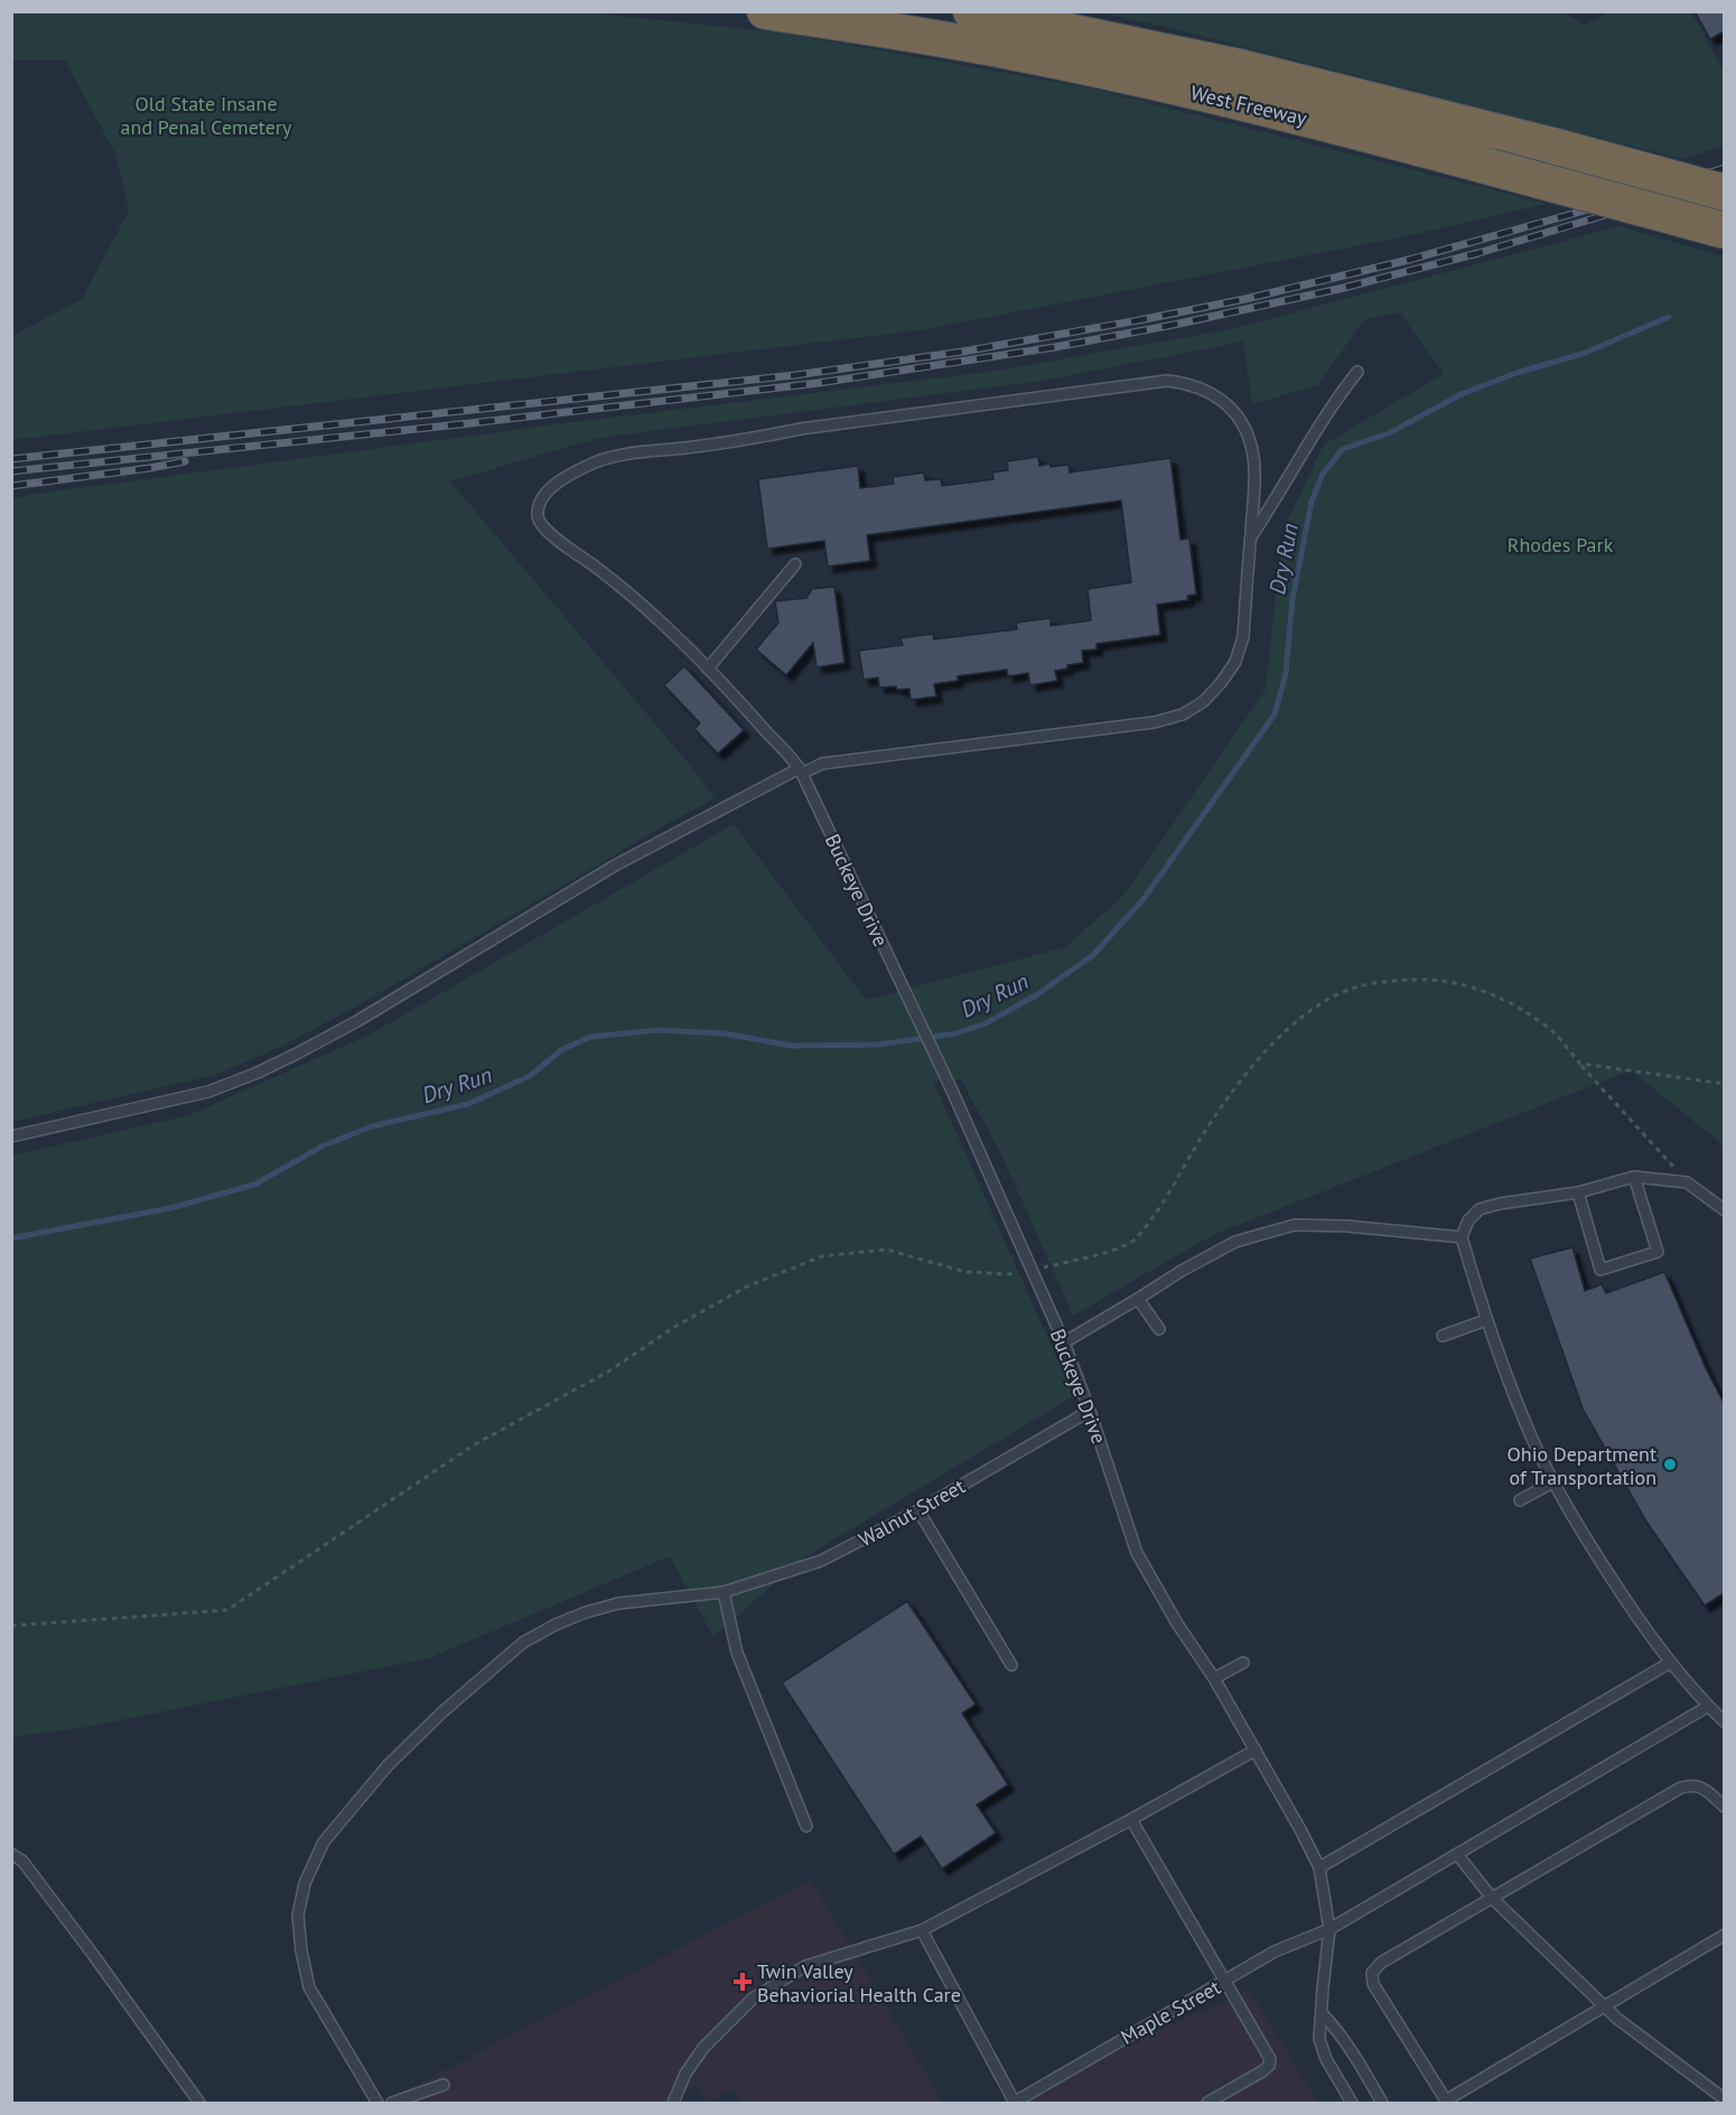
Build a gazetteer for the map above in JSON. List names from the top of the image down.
{
  "streets": {
    "highway": ["West Freeway"],
    "lane": ["Buckeye Drive", "Walnut Street", "Maple Street"]
  },
  "crossings": [
    ["Buckeye Drive", "Walnut Street"],
    ["Buckeye Drive", "Maple Street"]
  ],
  "water": ["Dry Run"],
  "parks": ["Old State Insane and Penal Cemetery", "Rhodes Park"],
  "places": {
    "other": ["Ohio Department of Transportation"],
    "health": ["Twin Valley Behaviorial Health Care"]
  }
}
